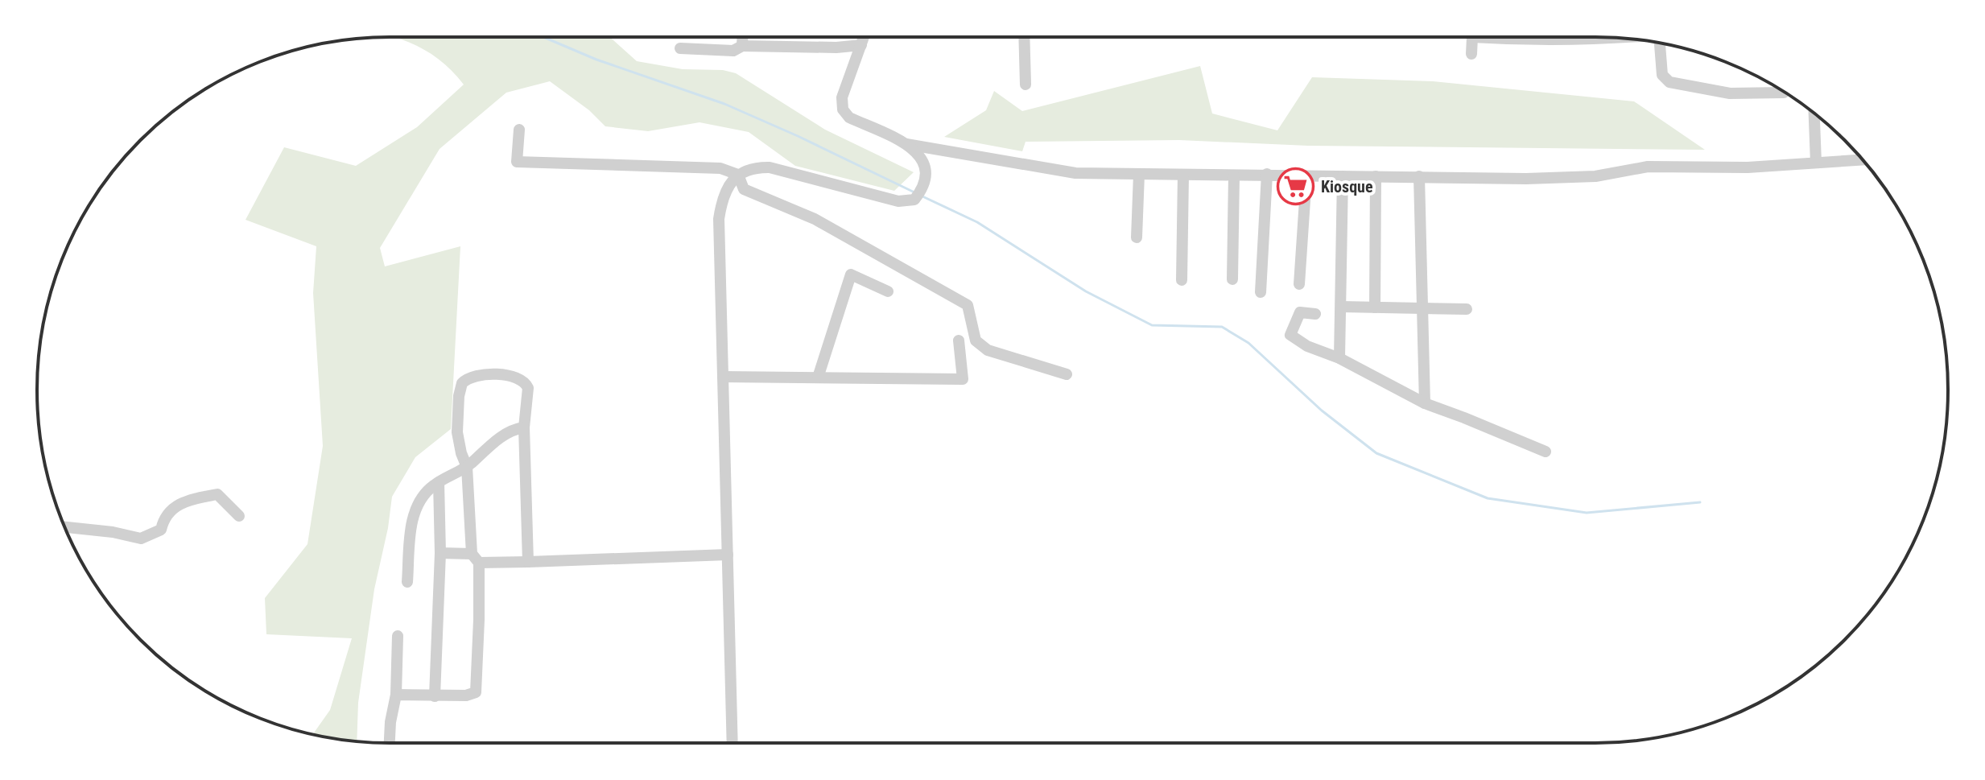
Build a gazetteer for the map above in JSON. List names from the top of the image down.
{
  "places": {
    "supermarket": ["Kiosque"]
  }
}
